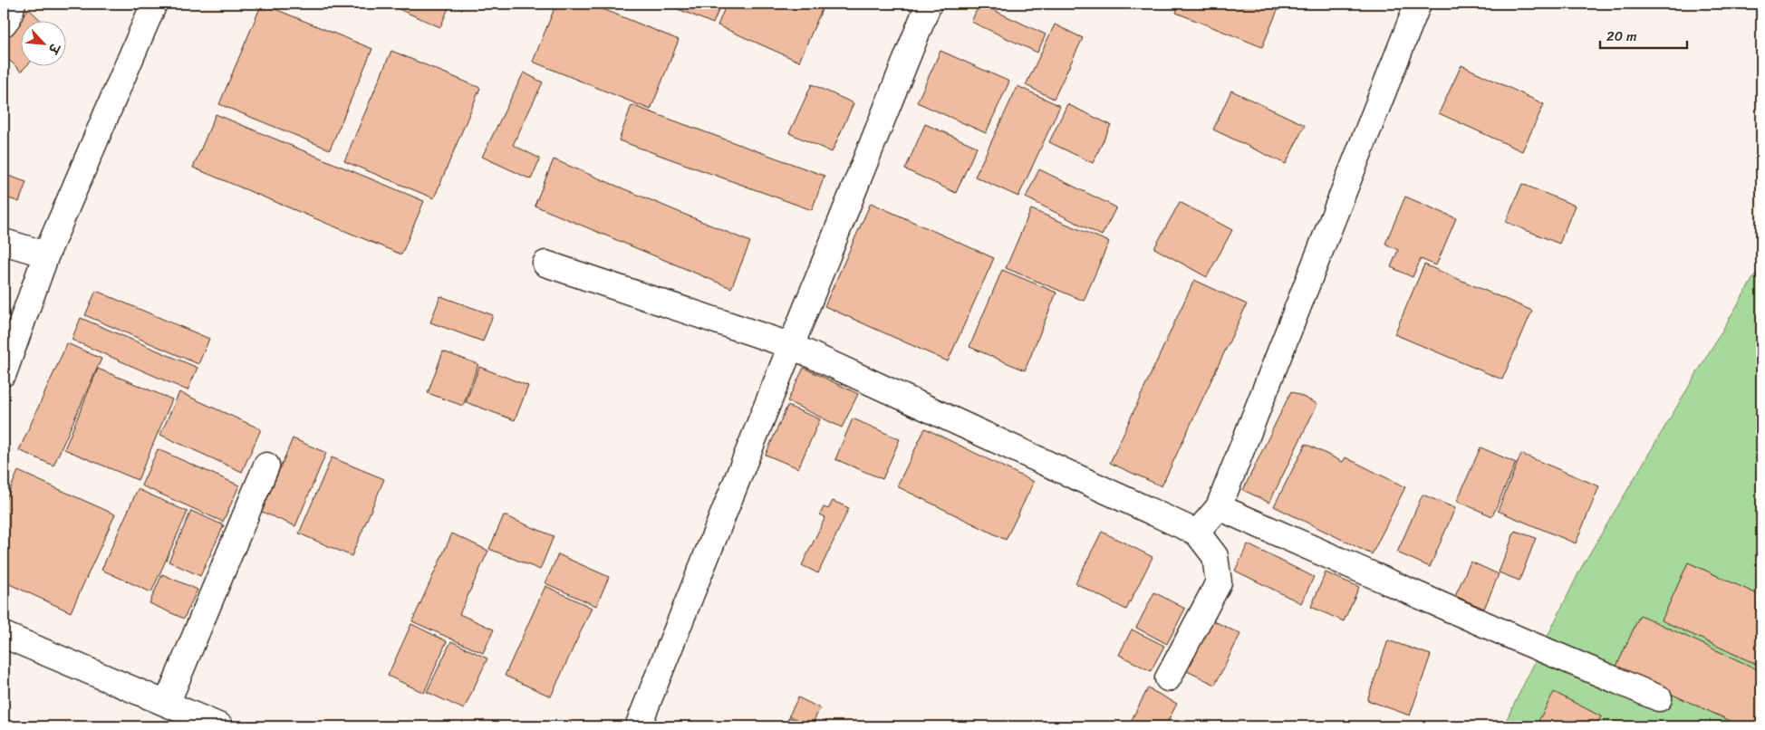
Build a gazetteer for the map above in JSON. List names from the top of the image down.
{
  "scale_bar": "20 m",
  "north": "bottom right"
}
